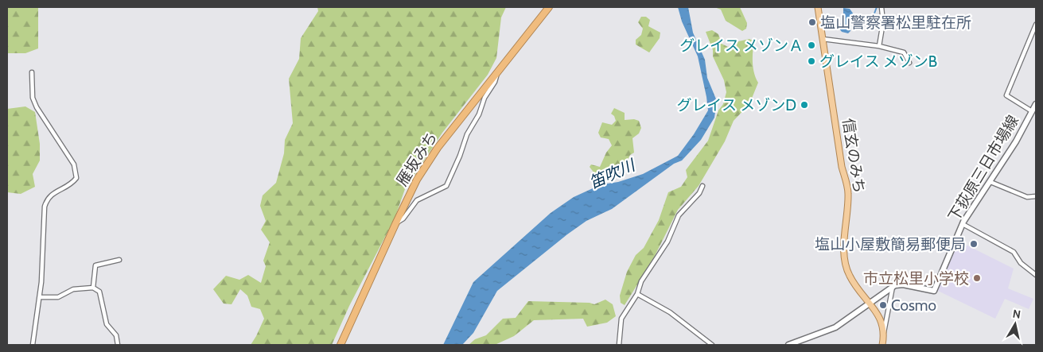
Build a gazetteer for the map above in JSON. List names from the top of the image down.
{
  "streets": {
    "highway": ["雁坂みち"],
    "main road": ["信玄のみち", "下荻原三日市場線"]
  },
  "water": ["笛吹川"],
  "places": [
    "塩山警察署松里駐在所",
    "グレイス メゾンＡ",
    "グレイス メゾンB",
    "グレイス メゾンD",
    "塩山小屋敷簡易郵便局",
    "市立松里小学校",
    "Cosmo"
  ],
  "north": "top"
}
